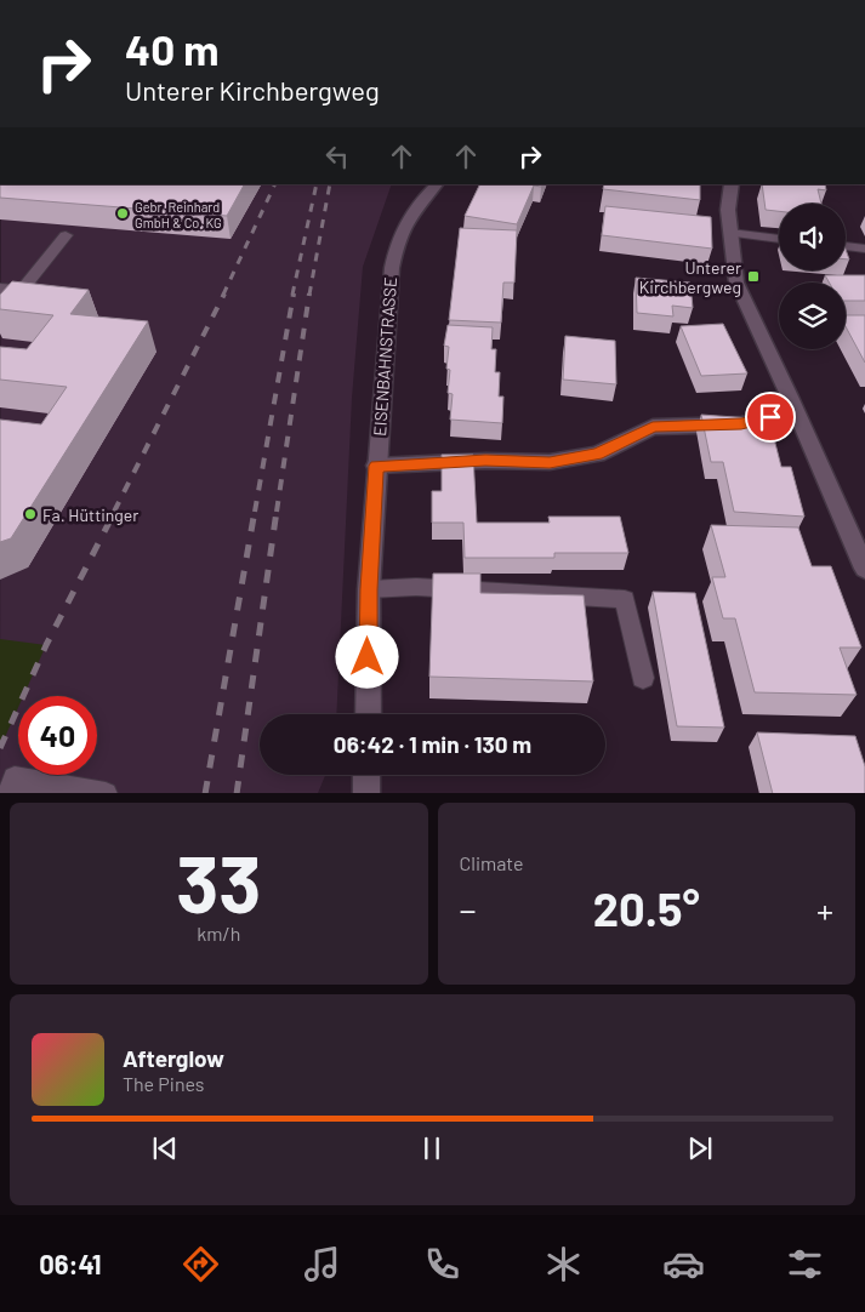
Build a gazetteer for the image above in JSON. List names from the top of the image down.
{
  "streets": {
    "street": ["EISENBAHNSTRASSE"]
  },
  "places": {
    "other": ["Gebr. Reinhard GmbH & Co. KG", "Fa. Hüttinger"],
    "transit": ["Unterer Kirchbergweg"]
  },
  "page": {
    "turn": ["40 m", "Unterer Kirchbergweg"],
    "limit": "40",
    "trip": "06:42 · 1 min · 130 m",
    "tile": [
      ["33", "km/h"],
      "Climate"
    ],
    "heat": ["−", "20.5°", "+"],
    "song": ["Afterglow", "The Pines"],
    "tabs": "06:41"
  }
}
